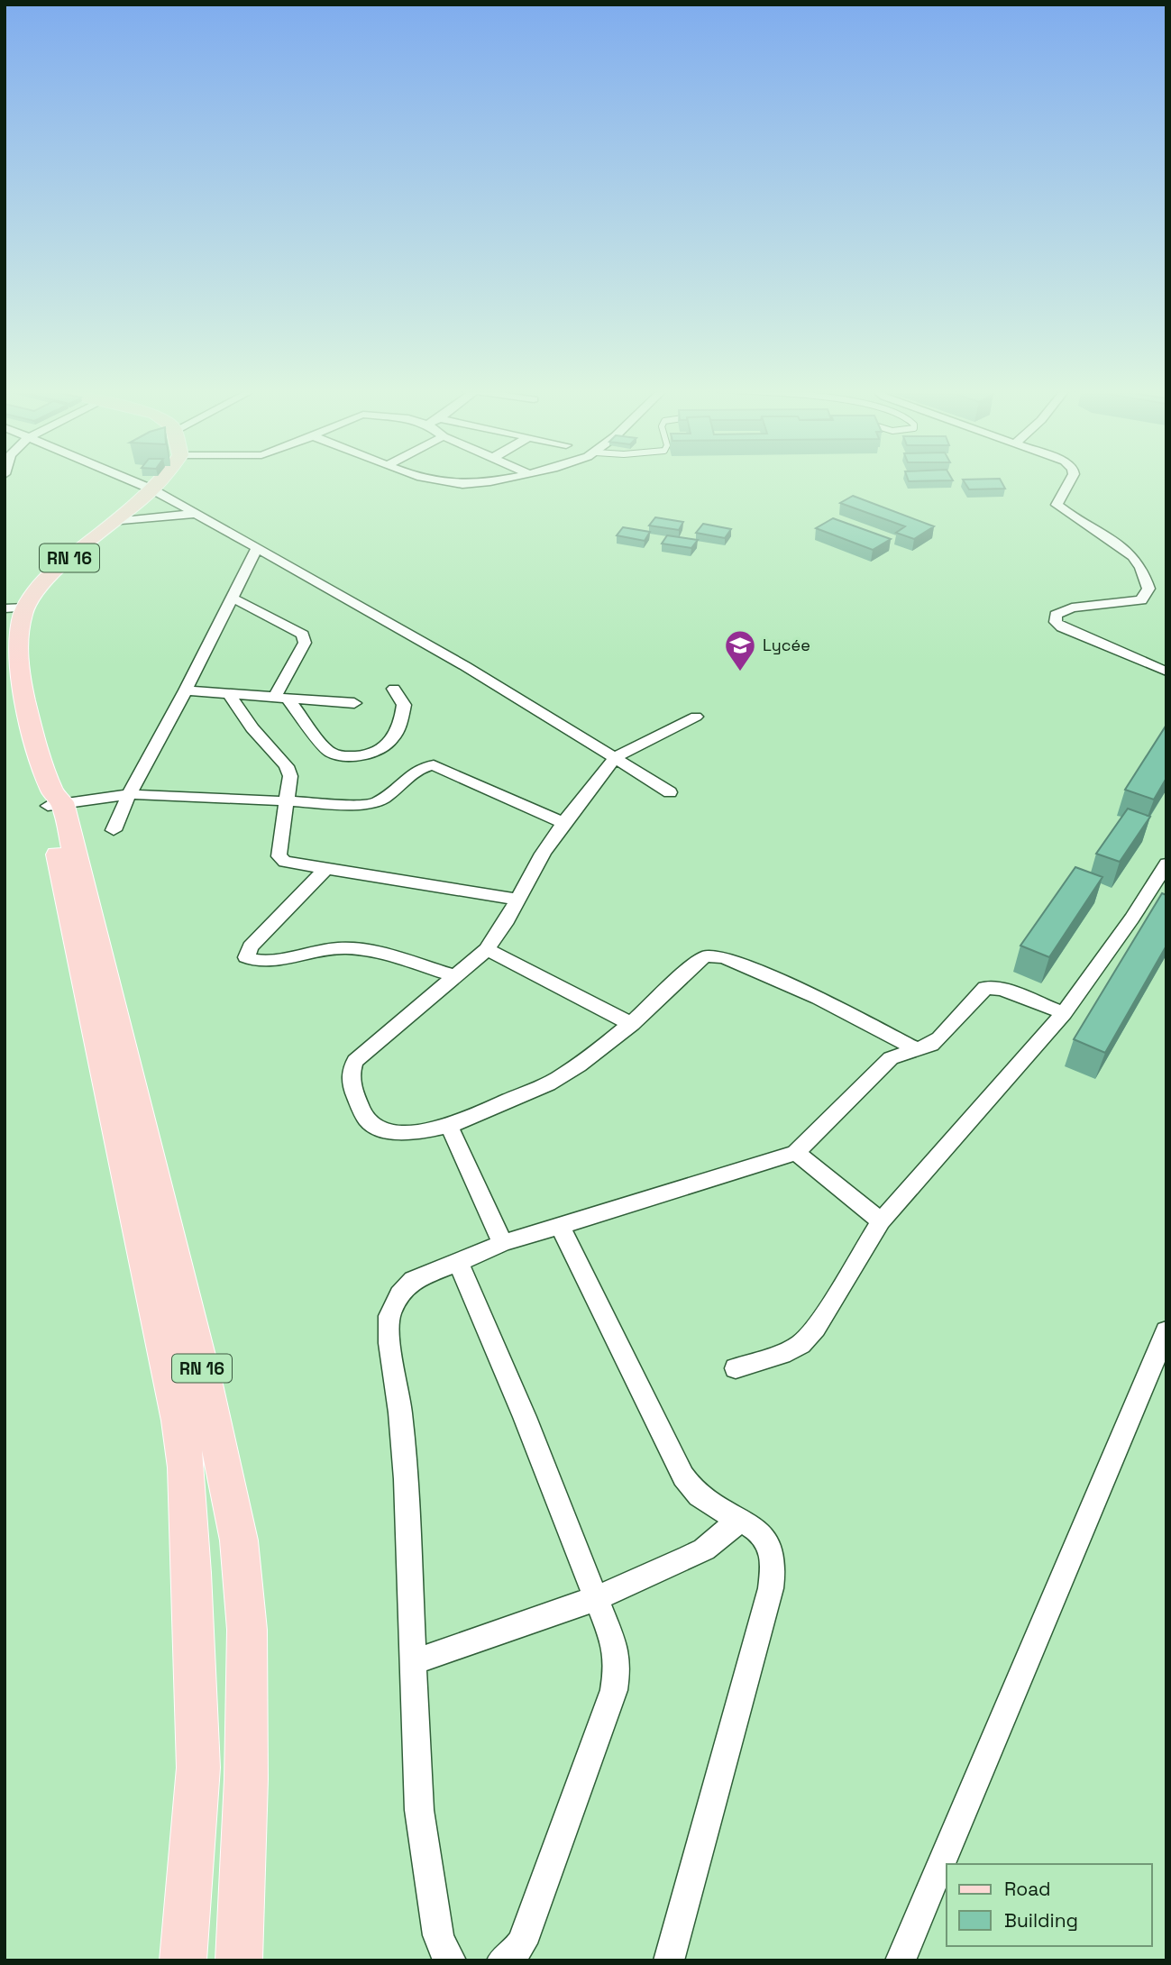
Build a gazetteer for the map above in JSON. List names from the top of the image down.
{
  "streets": {
    "main road": ["RN 16"]
  },
  "places": {
    "school or university": ["Lycée"]
  },
  "legend": ["Road", "Building"]
}
